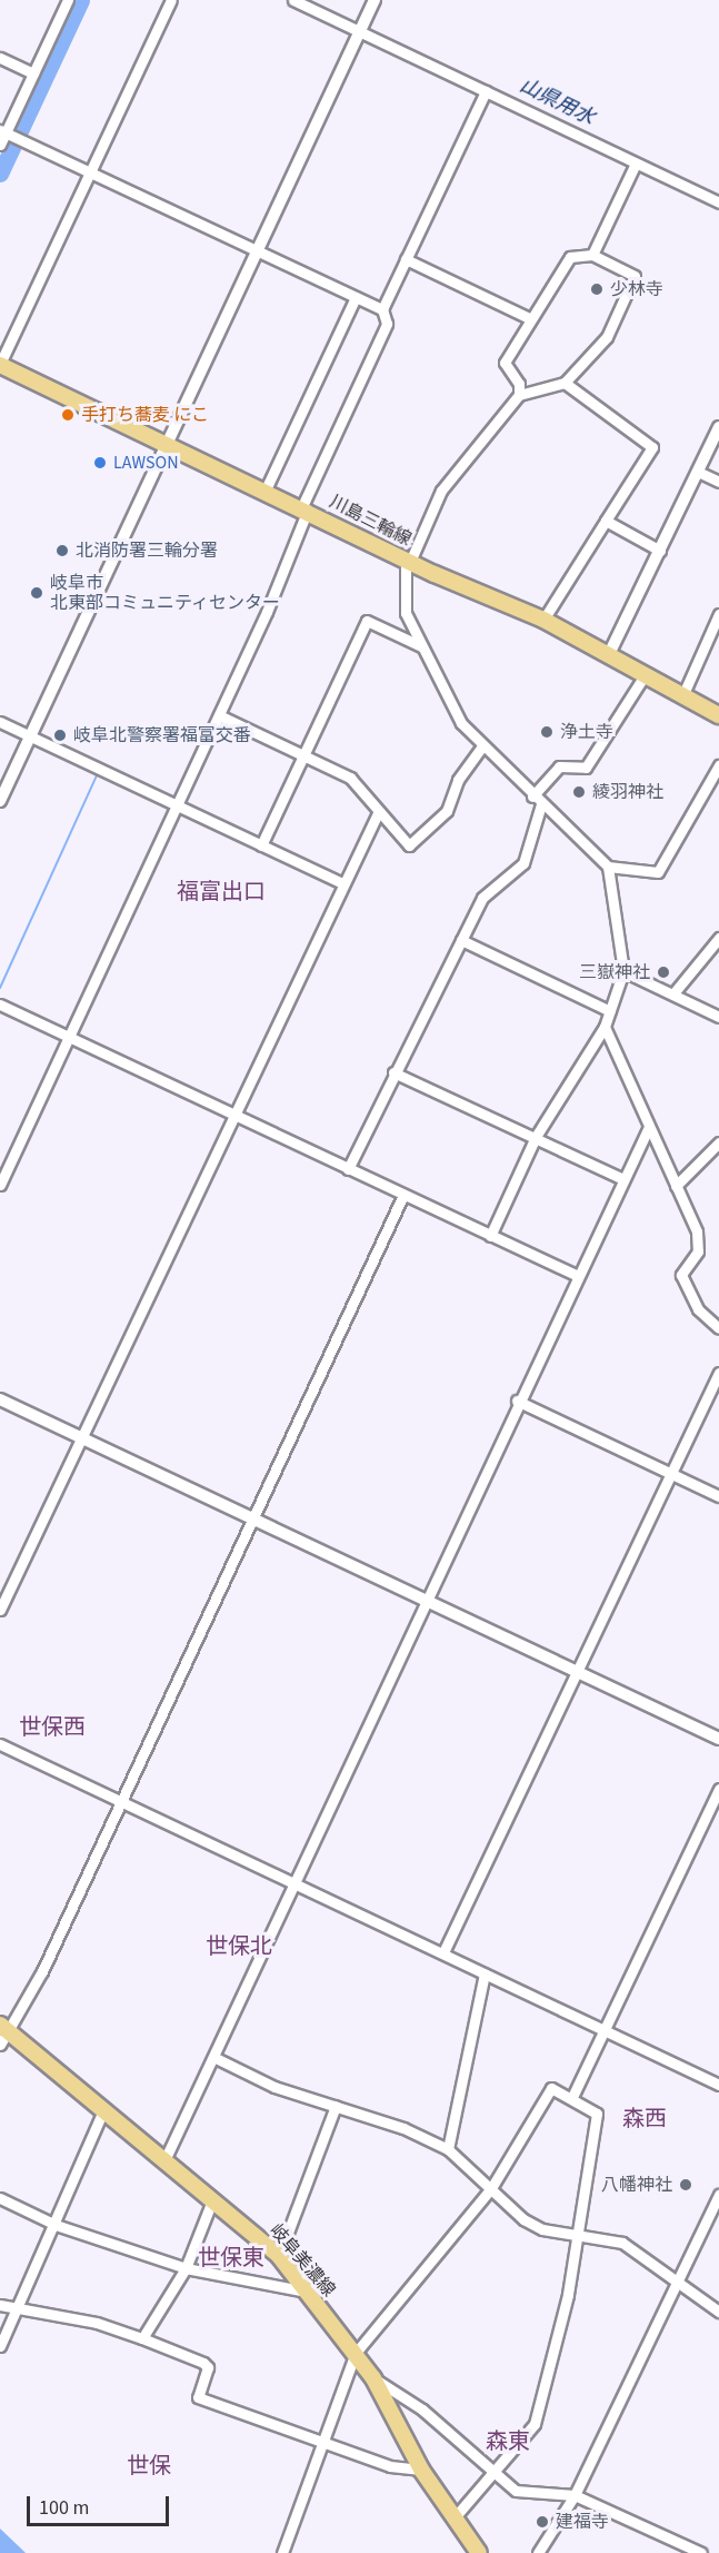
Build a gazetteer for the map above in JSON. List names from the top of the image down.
{
  "streets": {
    "main road": ["川島三輪線", "岐阜美濃線"]
  },
  "districts": [
    "福富出口",
    "世保西",
    "世保北",
    "森西",
    "世保東",
    "森東",
    "世保"
  ],
  "water": ["山県用水"],
  "places": [
    "少林寺",
    "手打ち蕎麦 にこ",
    "LAWSON",
    "北消防署三輪分署",
    "岐阜市 北東部コミュニティセンター",
    "浄土寺",
    "岐阜北警察署福富交番",
    "綾羽神社",
    "三嶽神社",
    "八幡神社",
    "建福寺"
  ],
  "scale_bar": "100 m"
}
